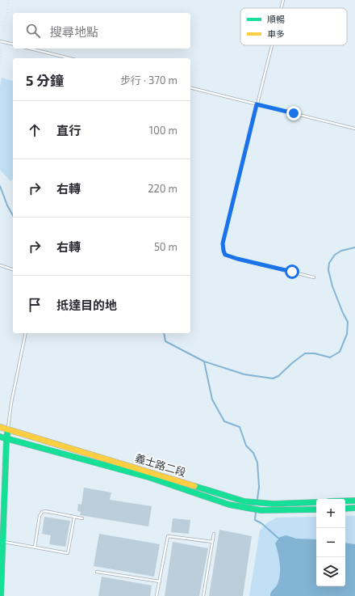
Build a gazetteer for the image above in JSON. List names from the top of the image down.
{
  "streets": {
    "street": ["義士路二段"]
  },
  "legend": ["順暢", "車多"],
  "page": {
    "search": "搜尋地點",
    "heading": ["5 分鐘", "步行 · 370 m"],
    "list": [
      ["直行", "100 m"],
      ["右轉", "220 m"],
      ["右轉", "50 m"],
      "抵達目的地"
    ],
    "map_buttons": ["+", "−"]
  }
}
